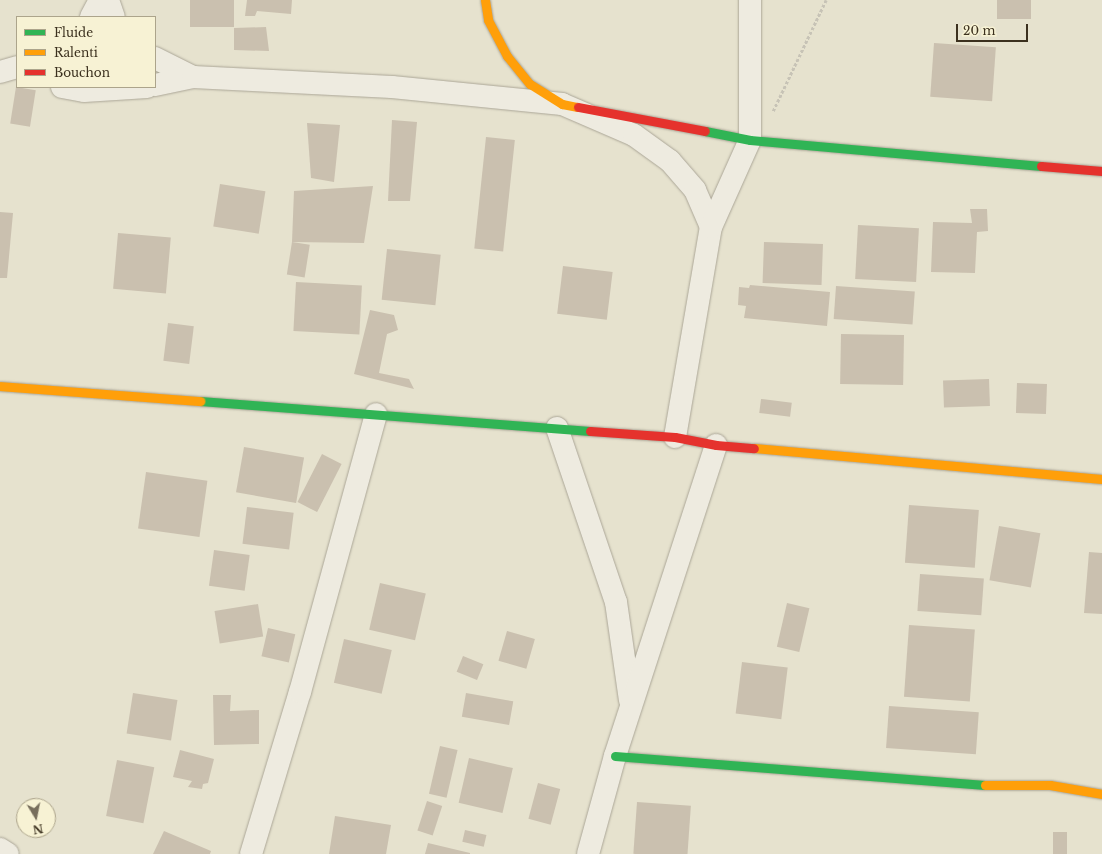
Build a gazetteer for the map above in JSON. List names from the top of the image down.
{
  "legend": ["Fluide", "Ralenti", "Bouchon"],
  "scale_bar": "20 m",
  "north": "bottom"
}
